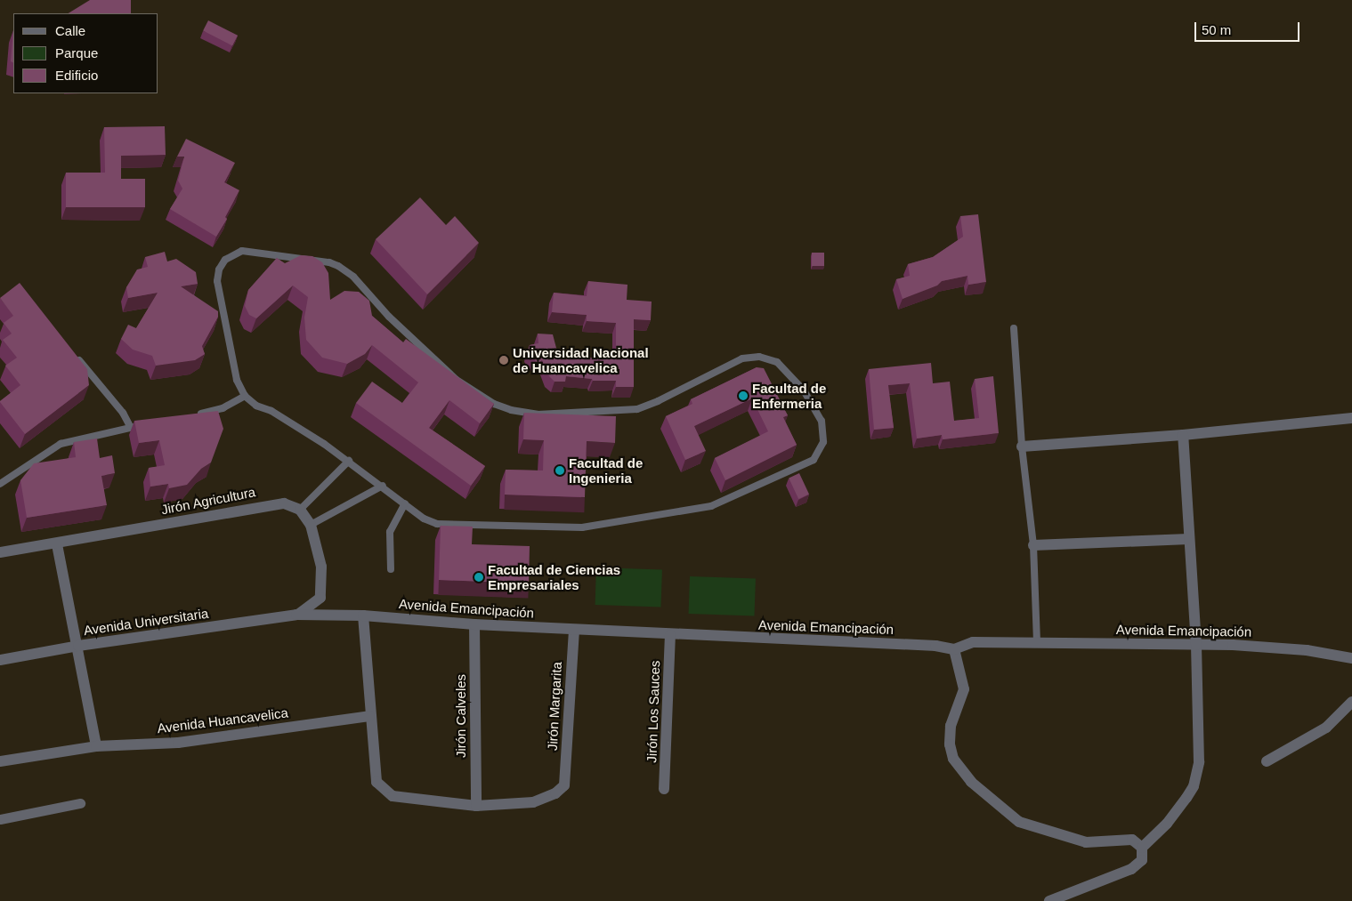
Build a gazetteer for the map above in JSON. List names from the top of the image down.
{
  "streets": {
    "street": [
      "Jirón Agricultura",
      "Avenida Emancipación",
      "Avenida Universitaria",
      "Jirón Margarita",
      "Jirón Los Sauces",
      "Jirón Calveles",
      "Avenida Huancavelica"
    ]
  },
  "crossings": [
    ["Avenida Emancipación", "Avenida Universitaria"],
    ["Avenida Emancipación", "Jirón Margarita"],
    ["Avenida Emancipación", "Jirón Los Sauces"],
    ["Avenida Emancipación", "Jirón Calveles"],
    ["Jirón Margarita", "Jirón Calveles"]
  ],
  "places": [
    "Universidad Nacional de Huancavelica",
    "Facultad de Enfermeria",
    "Facultad de Ingenieria",
    "Facultad de Ciencias Empresariales"
  ],
  "legend": ["Calle", "Parque", "Edificio"],
  "scale_bar": "50 m"
}
